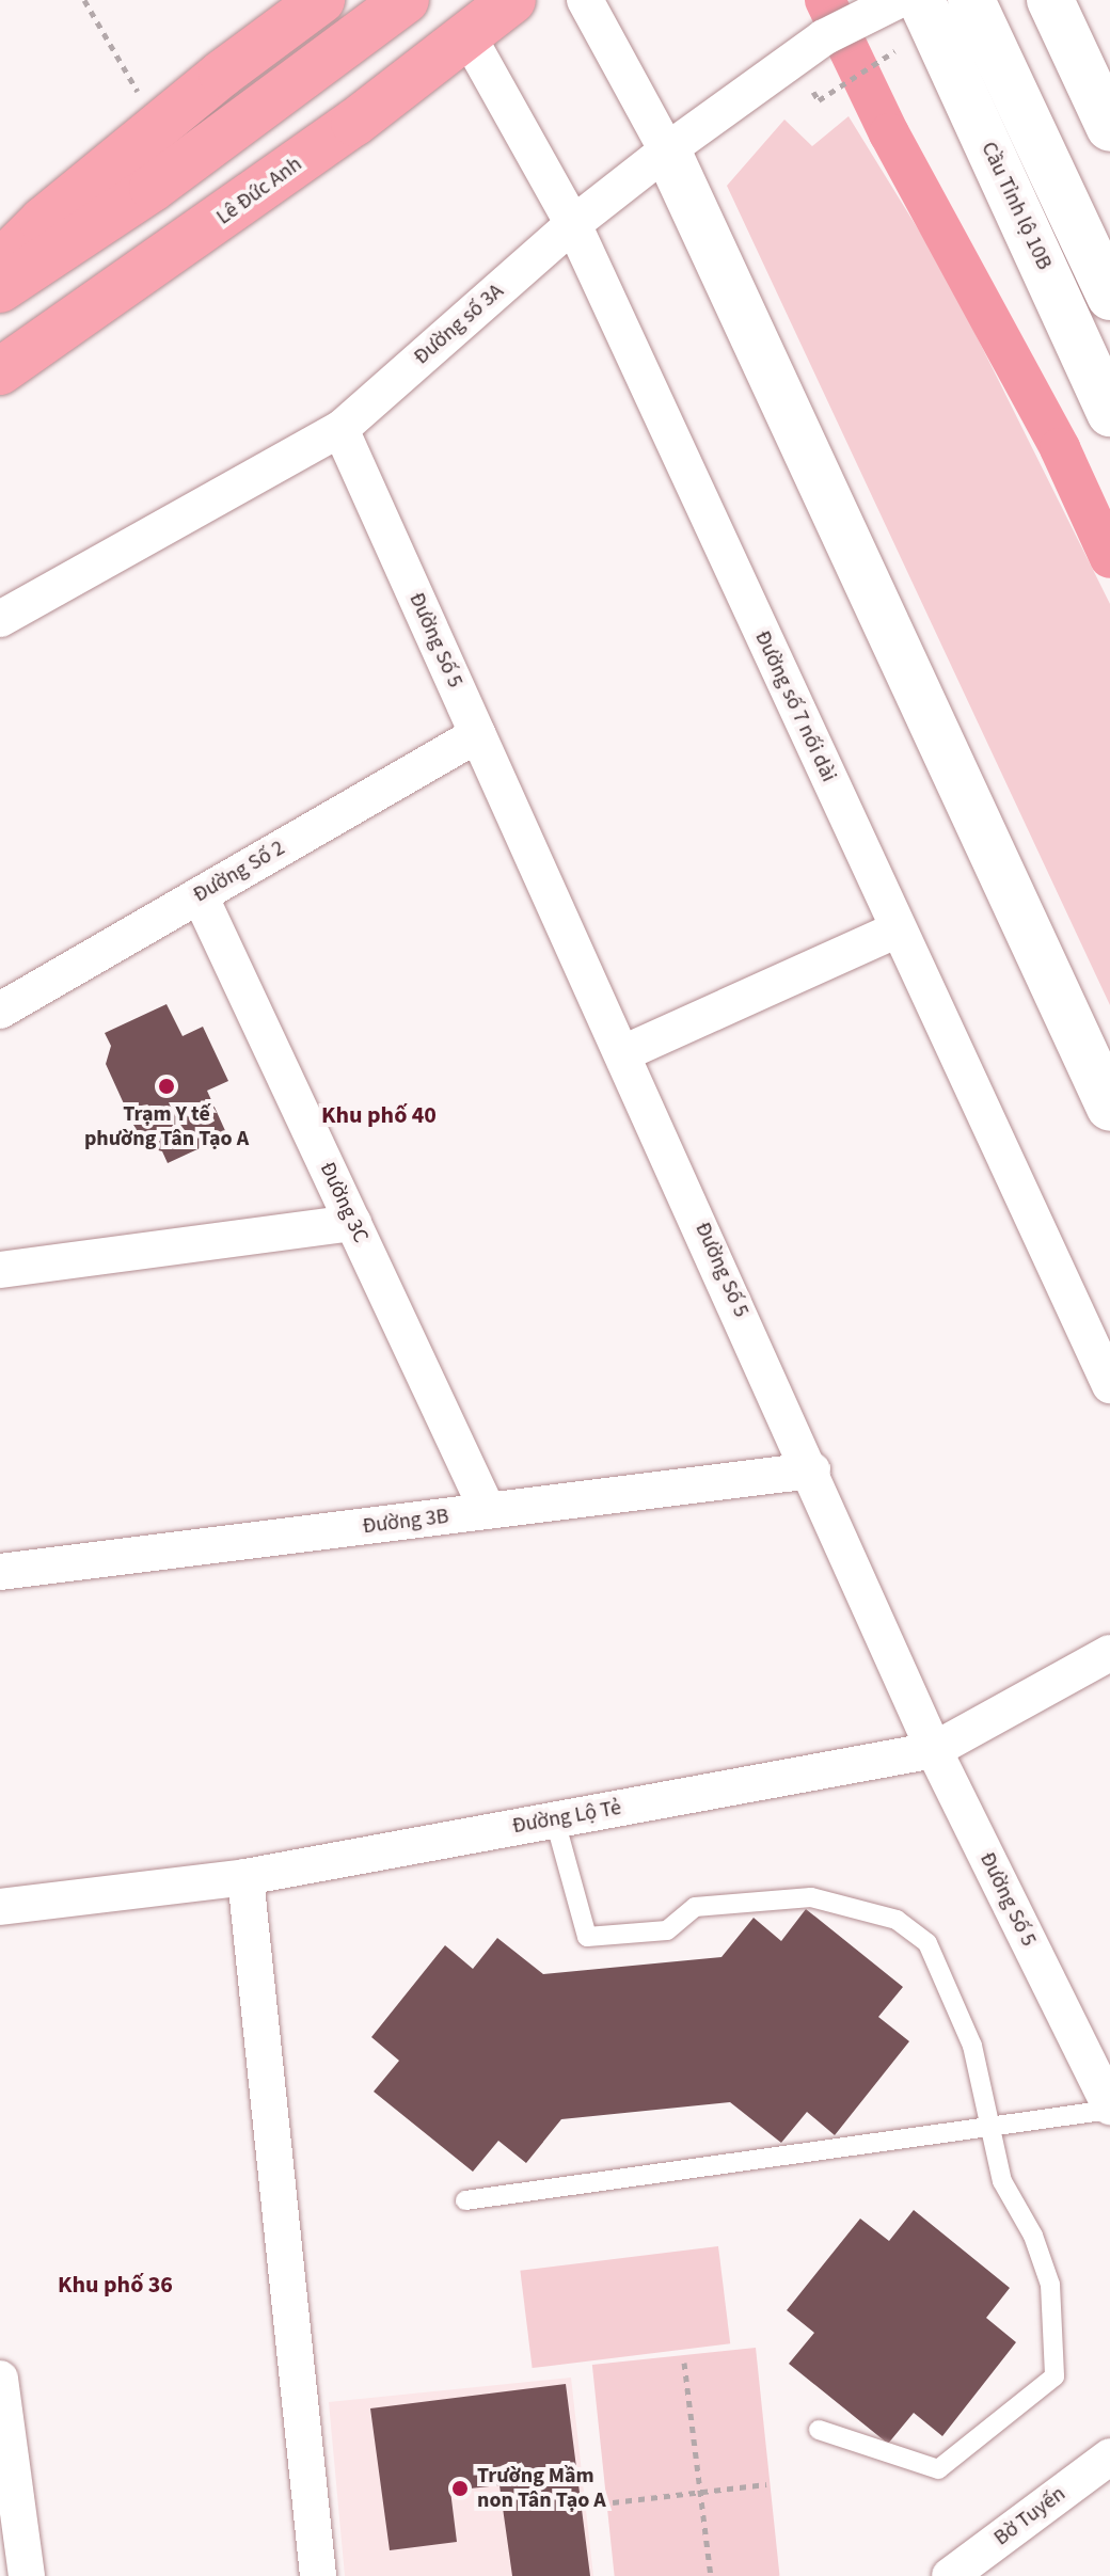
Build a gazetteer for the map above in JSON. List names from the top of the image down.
{
  "streets": {
    "highway": ["Lê Đức Anh"],
    "main road": ["Cầu Tỉnh lộ 10B"],
    "street": [
      "Đường số 3A",
      "Đường Số 5",
      "Đường số 7 nối dài",
      "Đường Số 2",
      "Đường 3C",
      "Đường 3B",
      "Đường Lộ Tẻ",
      "Bờ Tuyến"
    ]
  },
  "crossings": [
    ["Lê Đức Anh", "Đường số 7 nối dài"],
    ["Đường số 3A", "Đường Số 5"],
    ["Đường số 3A", "Đường số 7 nối dài"],
    ["Đường Số 5", "Đường Số 2"],
    ["Đường Số 5", "Đường 3B"],
    ["Đường Số 5", "Đường Lộ Tẻ"],
    ["Đường Số 2", "Đường 3C"],
    ["Đường 3C", "Đường 3B"]
  ],
  "districts": ["Khu phố 40", "Khu phố 36"],
  "places": ["Trạm Y tế phường Tân Tạo A", "Trường Mầm non Tân Tạo A"]
}
